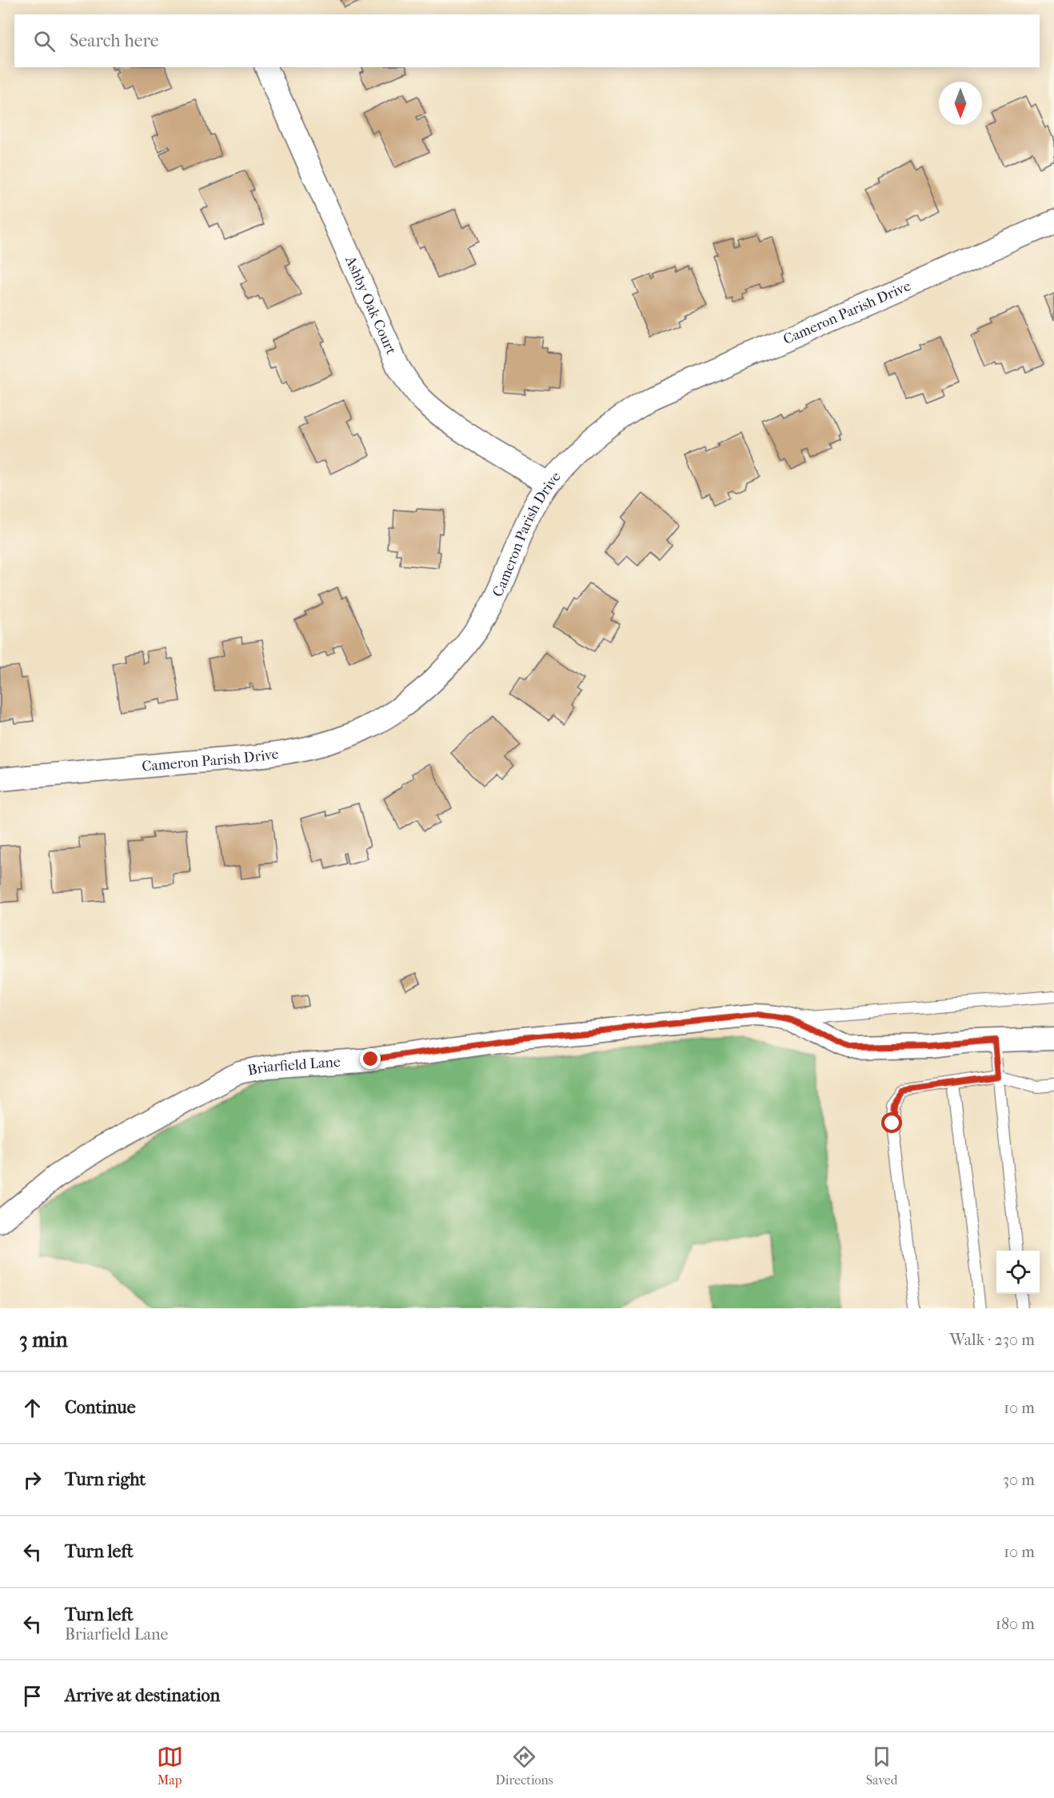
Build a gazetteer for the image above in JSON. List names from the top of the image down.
{
  "streets": {
    "street": ["Ashby Oak Court", "Cameron Parish Drive", "Briarfield Lane"]
  },
  "crossings": [
    ["Ashby Oak Court", "Cameron Parish Drive"]
  ],
  "north": "bottom",
  "page": {
    "search": "Search here",
    "heading": ["3 min", "Walk · 230 m"],
    "list": [
      ["Continue", "10 m"],
      ["Turn right", "30 m"],
      ["Turn left", "10 m"],
      ["Turn left", "Briarfield Lane", "180 m"],
      "Arrive at destination"
    ],
    "nav": ["Map", "Directions", "Saved"]
  }
}
